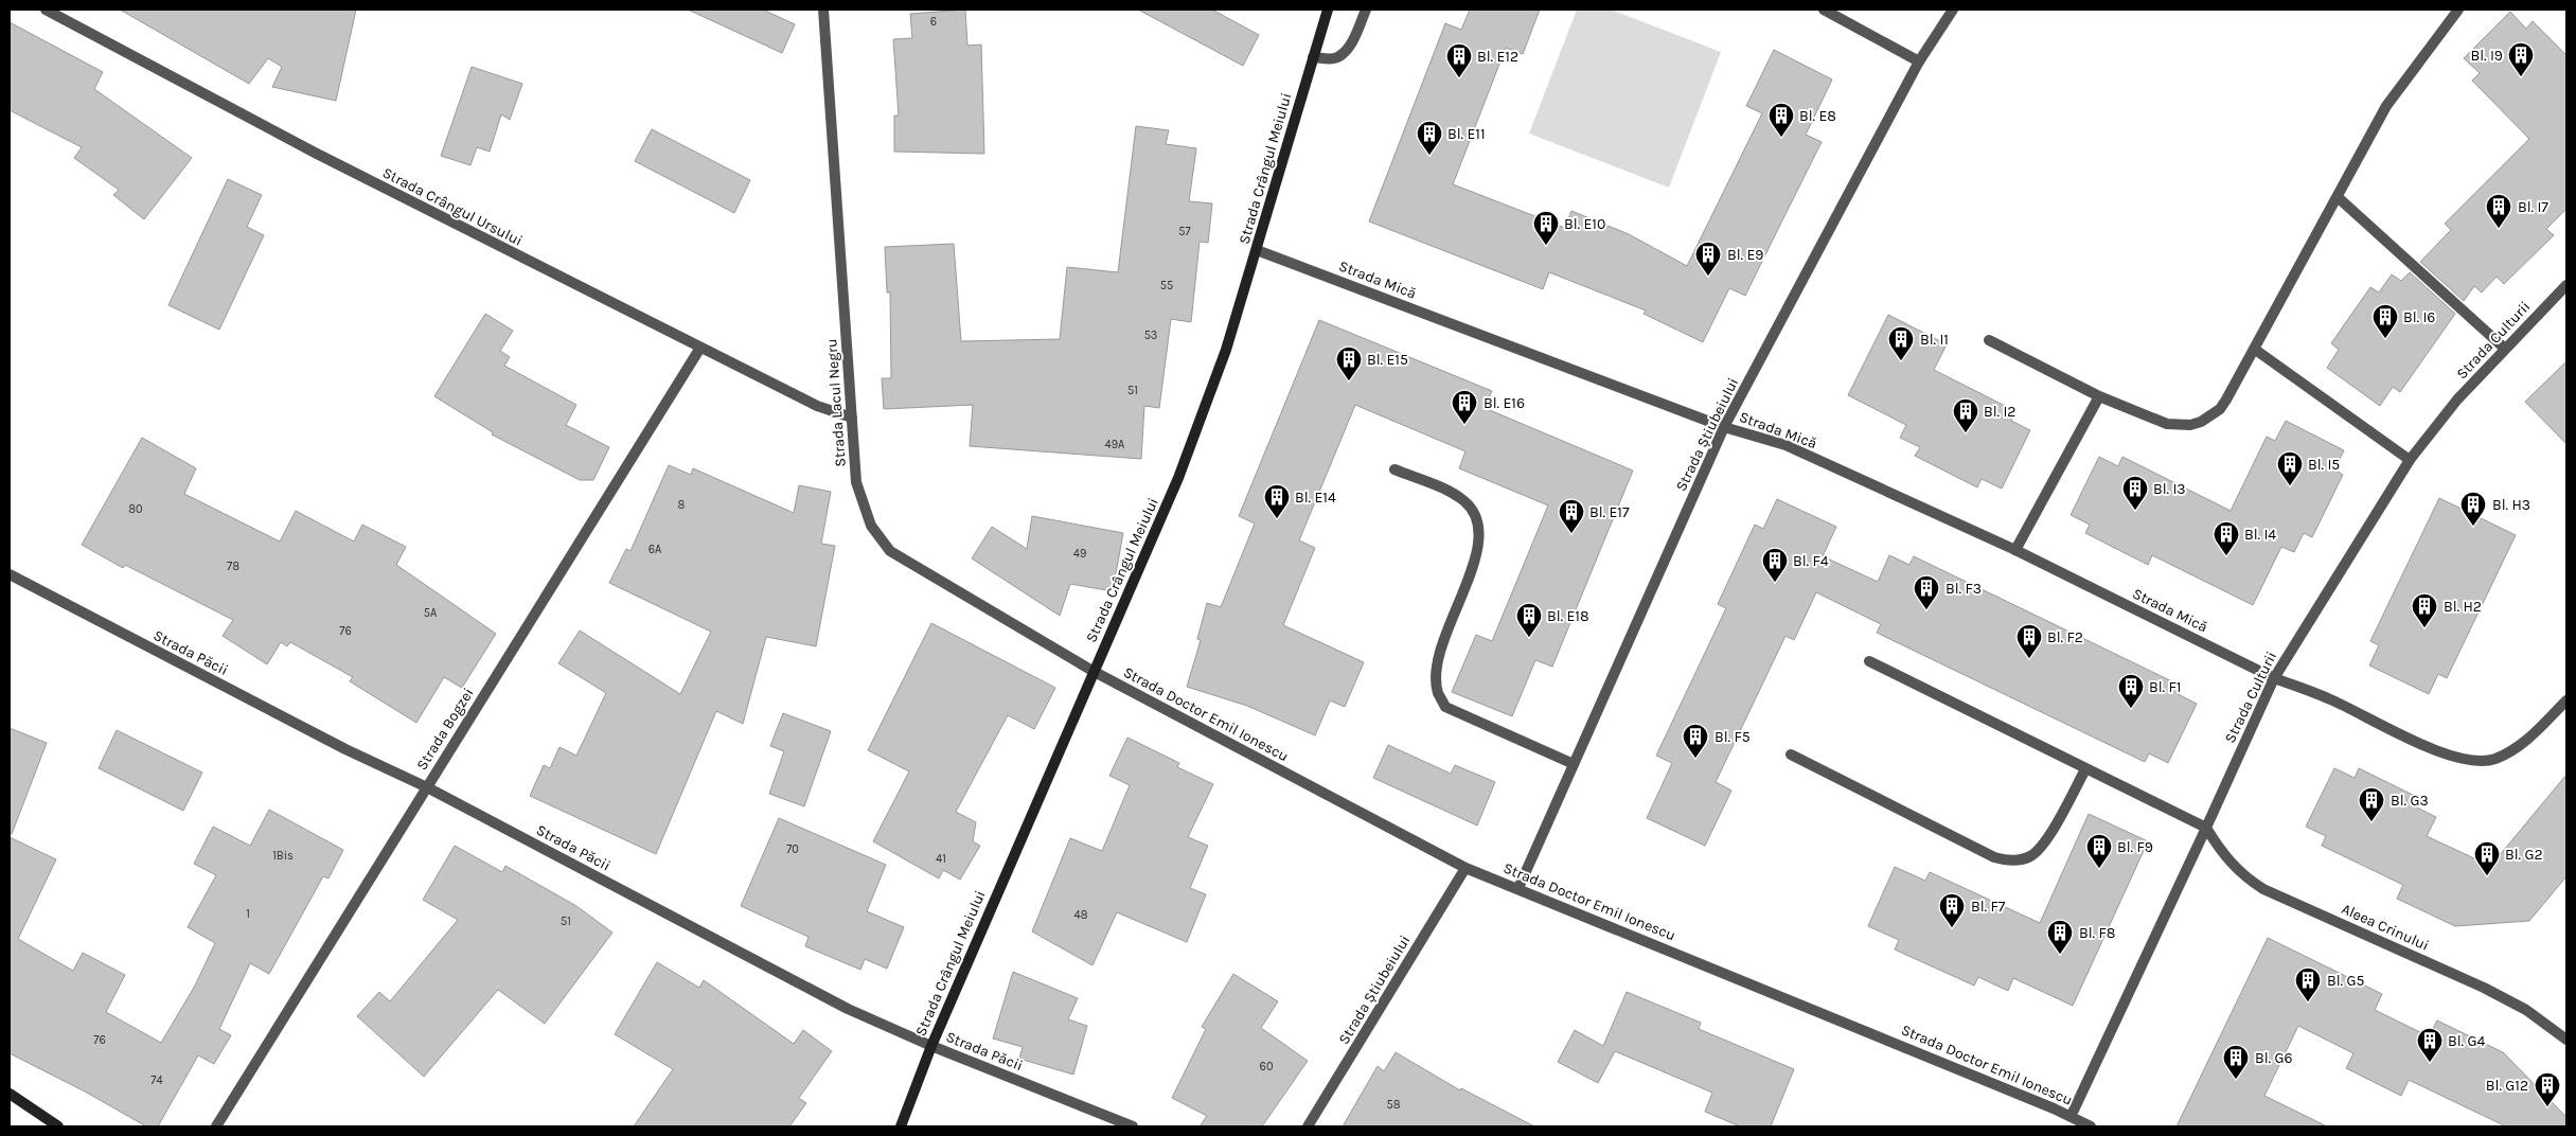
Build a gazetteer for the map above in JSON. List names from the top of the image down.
{
  "streets": {
    "street": [
      "Strada Crângul Meiului",
      "Strada Crângul Ursului",
      "Strada Mică",
      "Strada Culturii",
      "Strada Lacul Negru",
      "Strada Știubeiului",
      "Strada Păcii",
      "Strada Doctor Emil Ionescu",
      "Strada Bogzei",
      "Aleea Crinului"
    ]
  },
  "crossings": [
    ["Strada Crângul Meiului", "Strada Mică"],
    ["Strada Crângul Meiului", "Strada Lacul Negru"],
    ["Strada Crângul Meiului", "Strada Păcii"],
    ["Strada Crângul Meiului", "Strada Doctor Emil Ionescu"],
    ["Strada Crângul Ursului", "Strada Lacul Negru"],
    ["Strada Crângul Ursului", "Strada Bogzei"],
    ["Strada Mică", "Strada Culturii"],
    ["Strada Mică", "Strada Știubeiului"],
    ["Strada Culturii", "Strada Doctor Emil Ionescu"],
    ["Strada Culturii", "Aleea Crinului"],
    ["Strada Lacul Negru", "Strada Doctor Emil Ionescu"],
    ["Strada Știubeiului", "Strada Doctor Emil Ionescu"],
    ["Strada Păcii", "Strada Bogzei"]
  ],
  "places": {
    "building": [
      "Bl. I9",
      "Bl. E12",
      "Bl. E8",
      "Bl. E11",
      "Bl. I7",
      "Bl. E10",
      "Bl. E9",
      "Bl. I6",
      "Bl. I1",
      "Bl. E15",
      "Bl. E16",
      "Bl. I2",
      "Bl. I5",
      "Bl. I3",
      "Bl. E14",
      "Bl. H3",
      "Bl. E17",
      "Bl. I4",
      "Bl. F4",
      "Bl. F3",
      "Bl. H2",
      "Bl. E18",
      "Bl. F2",
      "Bl. F1",
      "Bl. F5",
      "Bl. G3",
      "Bl. F9",
      "Bl. G2",
      "Bl. F7",
      "Bl. F8",
      "Bl. G5",
      "Bl. G4",
      "Bl. G6",
      "Bl. G12"
    ]
  },
  "house_numbers": [
    "6",
    "57",
    "55",
    "53",
    "51",
    "49A",
    "8",
    "80",
    "6A",
    "49",
    "78",
    "5A",
    "76",
    "70",
    "1Bis",
    "41",
    "1",
    "48",
    "51",
    "76",
    "60",
    "74",
    "58"
  ]
}
